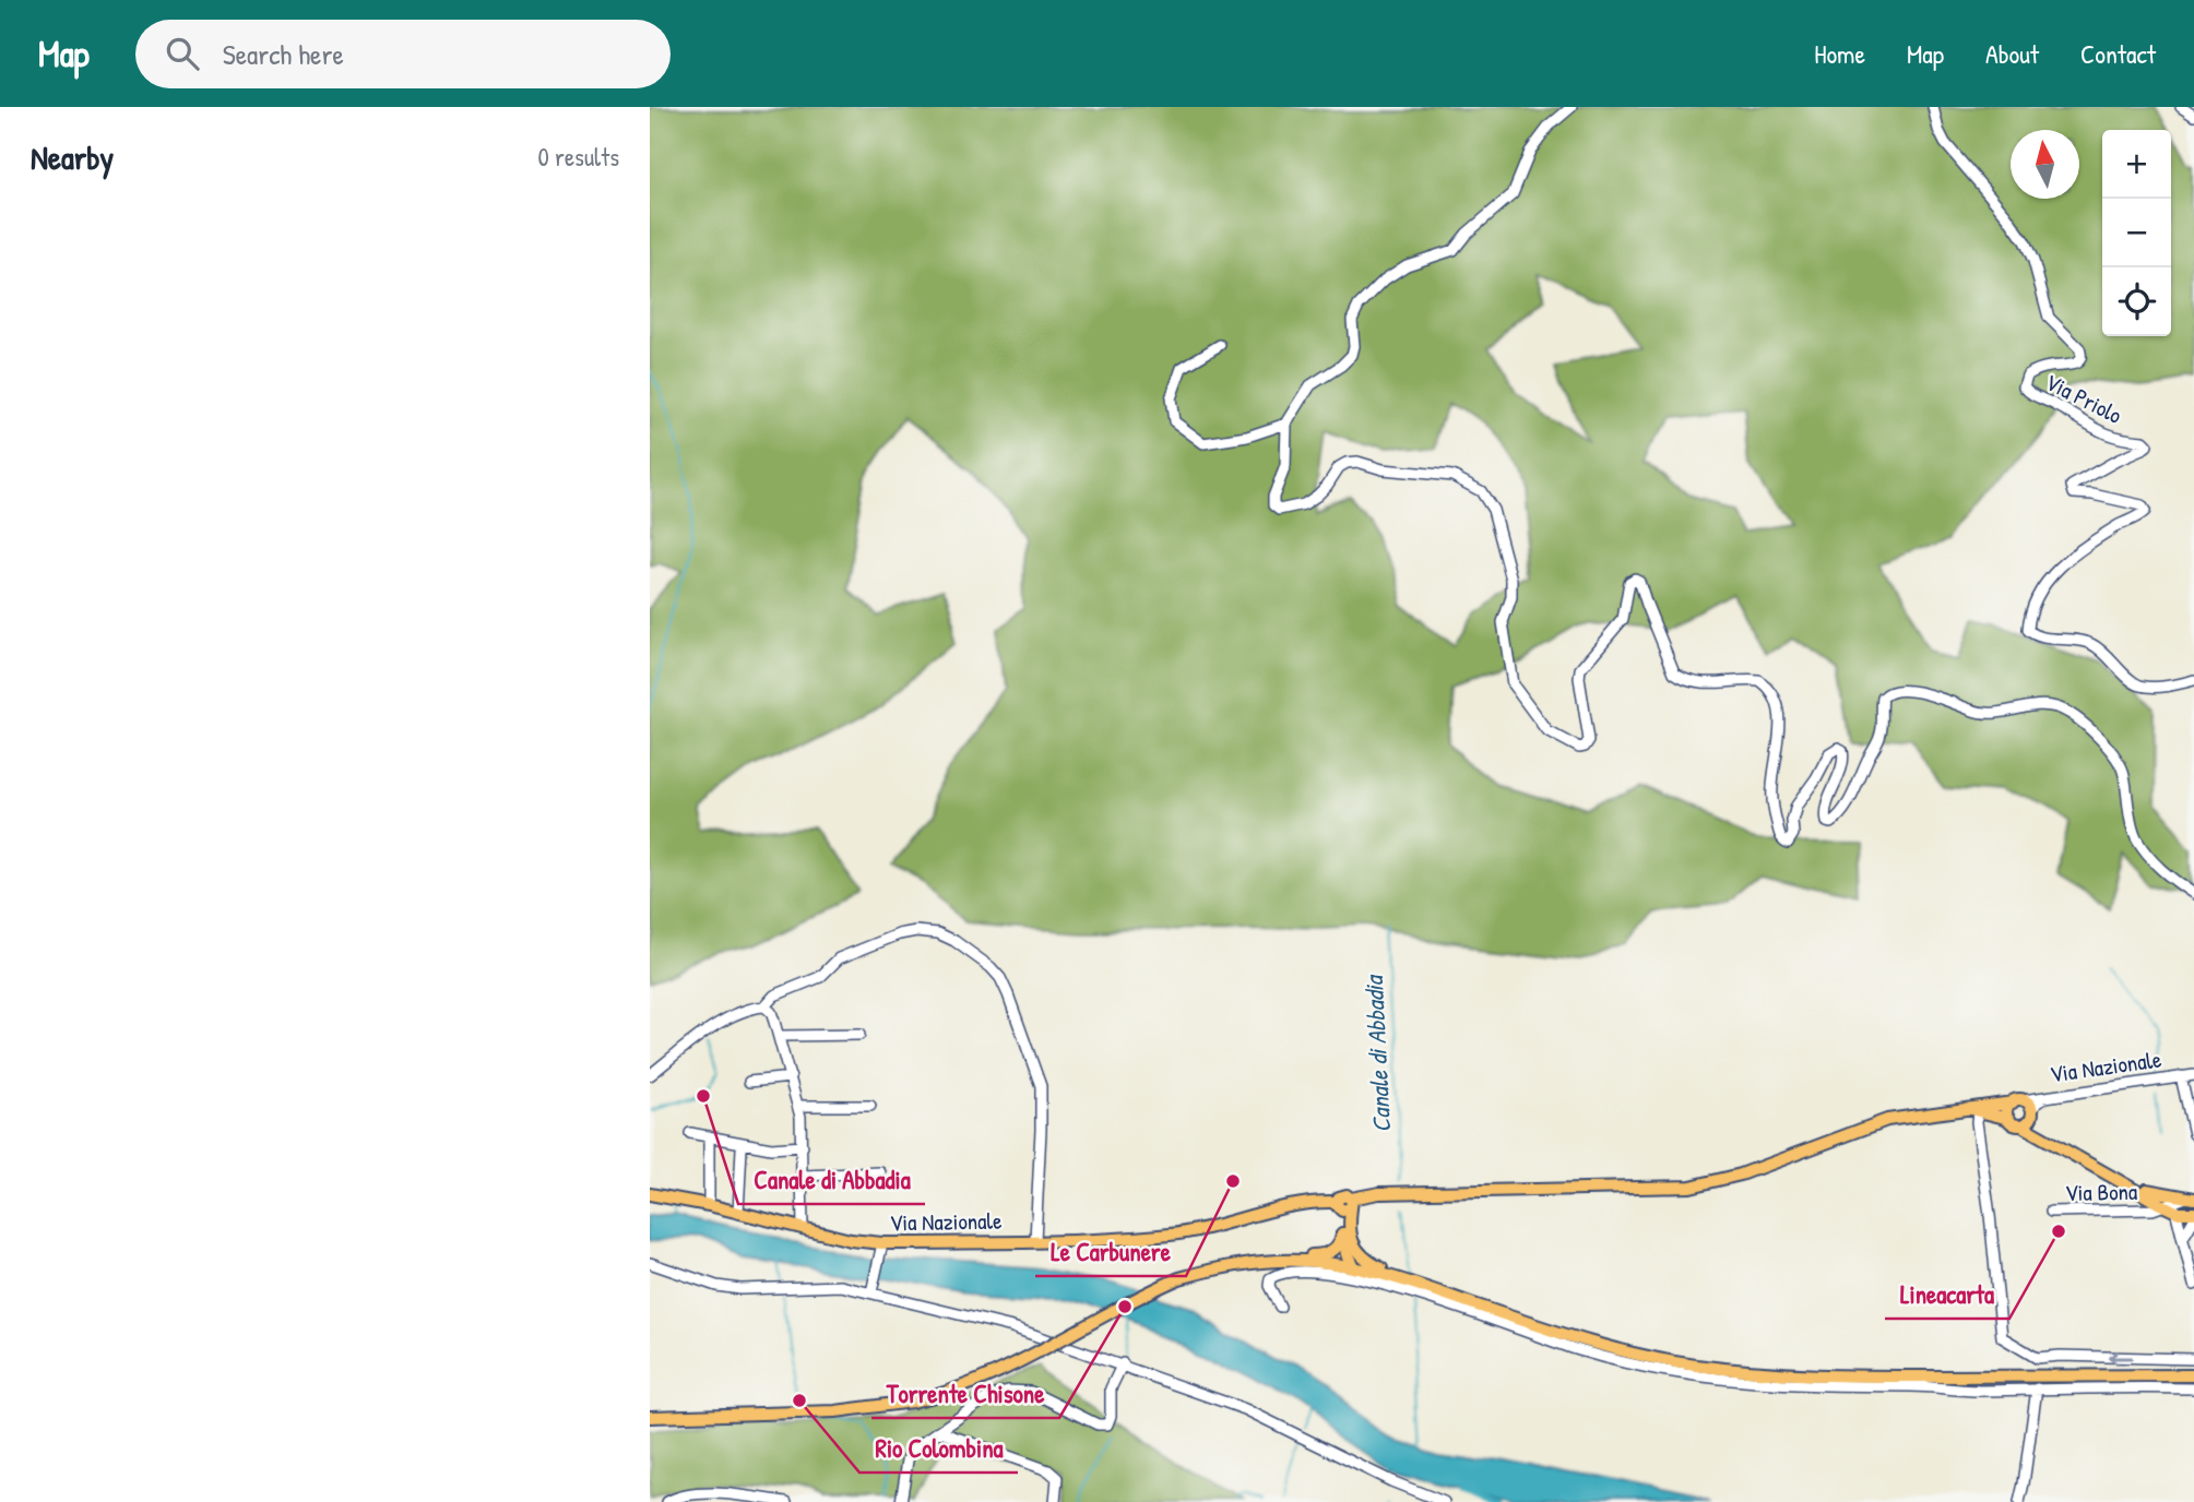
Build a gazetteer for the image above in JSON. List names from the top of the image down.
{
  "streets": {
    "main road": ["Via Nazionale"],
    "street": ["Via Priolo", "Via Bona"]
  },
  "water": ["Canale di Abbadia"],
  "places": [
    "Canale di Abbadia",
    "Le Carbunere",
    "Lineacarta",
    "Torrente Chisone",
    "Rio Colombina"
  ],
  "north": "top",
  "page": {
    "header": "Map",
    "search": "Search here",
    "nav": [
      "Home",
      "Map",
      "About",
      "Contact"
    ],
    "heading": ["Nearby", "0 results"],
    "map_buttons": ["+", "−"]
  }
}
